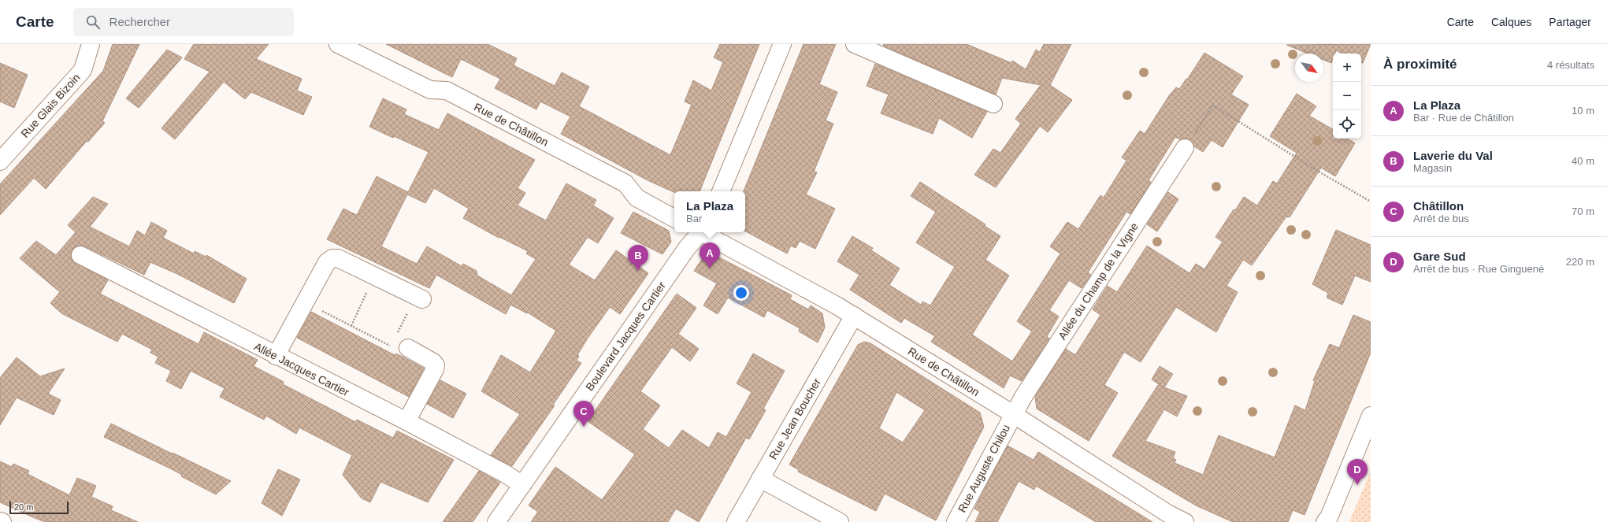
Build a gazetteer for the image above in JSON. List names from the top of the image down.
{
  "streets": {
    "street": [
      "Rue Glais Bizoin",
      "Rue de Châtillon",
      "Allée du Champ de la Vigne",
      "Boulevard Jacques Cartier",
      "Allée Jacques Cartier",
      "Rue Jean Boucher",
      "Rue Auguste Chilou"
    ]
  },
  "crossings": [
    ["Rue de Châtillon", "Allée du Champ de la Vigne"],
    ["Rue de Châtillon", "Rue Jean Boucher"],
    ["Rue de Châtillon", "Rue Auguste Chilou"],
    ["Allée du Champ de la Vigne", "Rue Auguste Chilou"],
    ["Boulevard Jacques Cartier", "Allée Jacques Cartier"]
  ],
  "scale_bar": "20 m",
  "north": "bottom right",
  "page": {
    "header": "Carte",
    "search": "Rechercher",
    "nav": ["Carte", "Calques", "Partager"],
    "heading": ["À proximité", "4 résultats"],
    "map_buttons": ["+", "−"],
    "list": [
      {
        "mark": "A",
        "name": "La Plaza",
        "note": "Bar · Rue de Châtillon",
        "value": "10 m"
      },
      {
        "mark": "B",
        "name": "Laverie du Val",
        "note": "Magasin",
        "value": "40 m"
      },
      {
        "mark": "C",
        "name": "Châtillon",
        "note": "Arrêt de bus",
        "value": "70 m"
      },
      {
        "mark": "D",
        "name": "Gare Sud",
        "note": "Arrêt de bus · Rue Ginguené",
        "value": "220 m"
      }
    ],
    "popup": ["La Plaza", "Bar"],
    "pins": [
      "A",
      "B",
      "C",
      "D"
    ],
    "scale": "20 m"
  }
}
